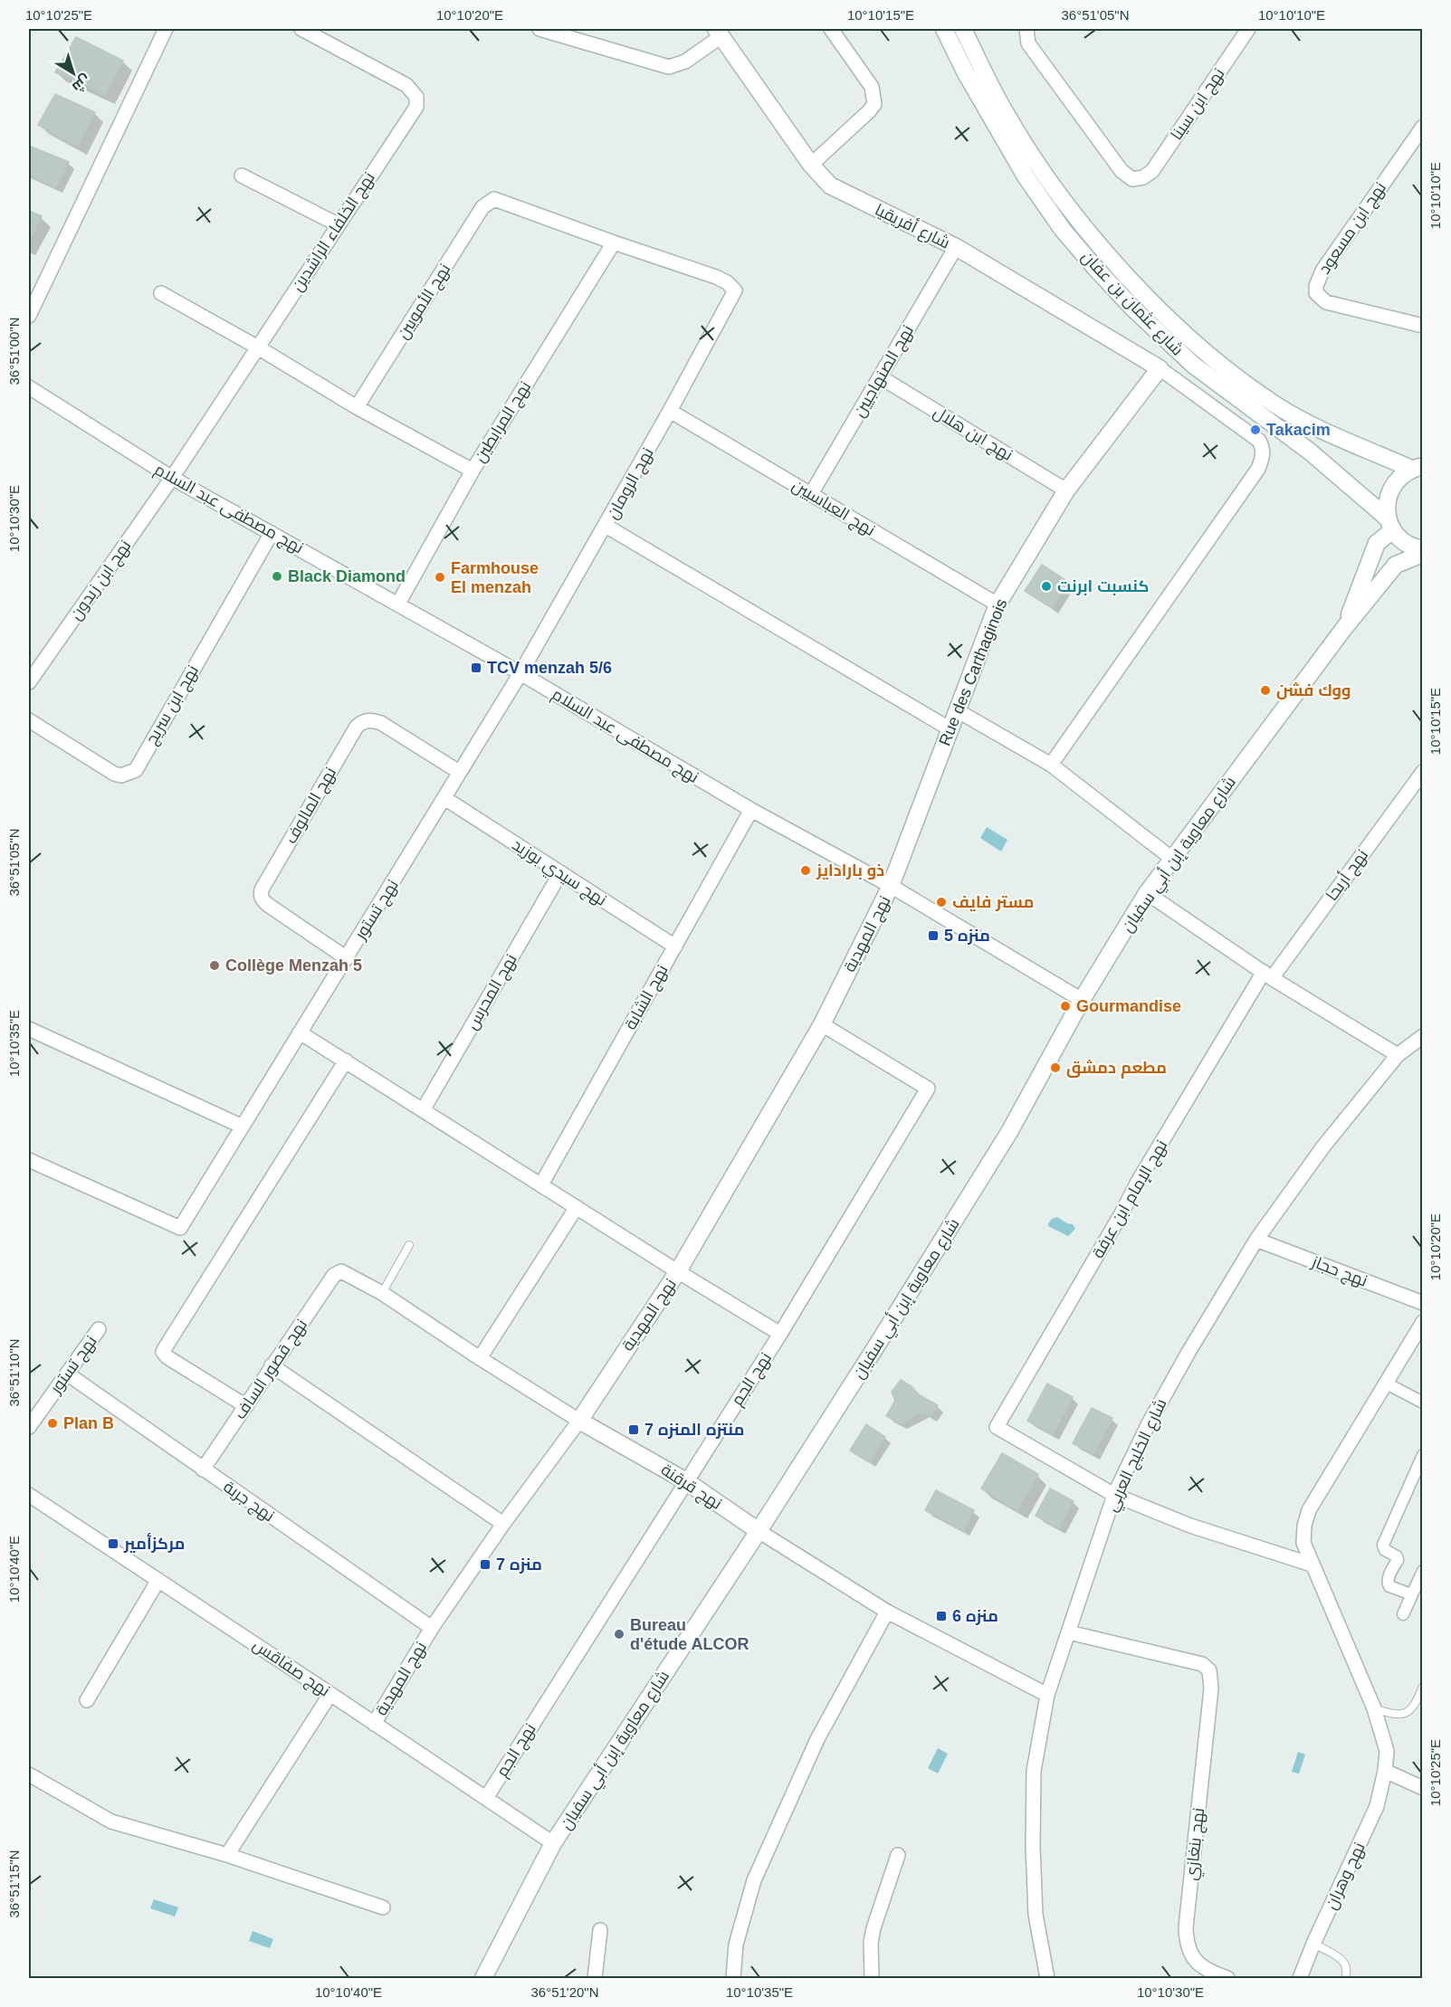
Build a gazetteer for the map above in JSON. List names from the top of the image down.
{
  "streets": {
    "main road": [
      "شارع أفريقيا",
      "شارع عثمان بن عفان",
      "Rue des Carthaginois",
      "شارع معاوية إبن أبي سفيان",
      "نهج المهدية",
      "نهج قرقنة"
    ],
    "street": [
      "نهج ابن سينا",
      "نهج ابن مسعود",
      "نهج الخلفاء الراشدين",
      "نهج الأمويين",
      "نهج الصنهاجيين",
      "نهج المرابطين",
      "نهج ابن هلال",
      "نهج الرومان",
      "نهج العباسيين",
      "نهج مصطفى عبد السلام",
      "نهج ابن زيدون",
      "نهج ابن سريج",
      "نهج المالوف",
      "نهج سيدي بوزيد",
      "نهج أريحا",
      "نهج تستور",
      "نهج المحرس",
      "نهج الشابة",
      "نهج الإمام ابن عرفة",
      "نهج حجاز",
      "نهج قصور الساف",
      "نهج الجم",
      "شارع الخليج العربي",
      "نهج جربة",
      "نهج صفاقس",
      "نهج بنغازي",
      "نهج وهران"
    ]
  },
  "crossings": [
    ["شارع أفريقيا", "نهج الصنهاجيين"],
    ["شارع أفريقيا", "Rue des Carthaginois"],
    ["نهج الخلفاء الراشدين", "نهج مصطفى عبد السلام"],
    ["نهج الخلفاء الراشدين", "نهج ابن زيدون"],
    ["نهج الأمويين", "نهج المرابطين"],
    ["نهج الأمويين", "نهج الرومان"],
    ["شارع عثمان بن عفان", "شارع معاوية إبن أبي سفيان"],
    ["نهج الصنهاجيين", "نهج ابن هلال"],
    ["نهج الصنهاجيين", "نهج العباسيين"],
    ["نهج المرابطين", "نهج الرومان"],
    ["نهج المرابطين", "نهج مصطفى عبد السلام"],
    ["نهج ابن هلال", "Rue des Carthaginois"],
    ["نهج الرومان", "نهج العباسيين"],
    ["نهج الرومان", "نهج مصطفى عبد السلام"],
    ["نهج الرومان", "نهج تستور"],
    ["نهج العباسيين", "Rue des Carthaginois"],
    ["نهج مصطفى عبد السلام", "نهج ابن زيدون"],
    ["نهج مصطفى عبد السلام", "Rue des Carthaginois"],
    ["نهج مصطفى عبد السلام", "نهج ابن سريج"],
    ["نهج مصطفى عبد السلام", "شارع معاوية إبن أبي سفيان"],
    ["نهج مصطفى عبد السلام", "نهج تستور"],
    ["نهج مصطفى عبد السلام", "نهج المهدية"],
    ["نهج مصطفى عبد السلام", "نهج الشابة"],
    ["Rue des Carthaginois", "نهج المهدية"],
    ["نهج المالوف", "نهج تستور"],
    ["شارع معاوية إبن أبي سفيان", "نهج قرقنة"],
    ["شارع معاوية إبن أبي سفيان", "نهج صفاقس"],
    ["نهج سيدي بوزيد", "نهج تستور"],
    ["نهج سيدي بوزيد", "نهج المحرس"],
    ["نهج سيدي بوزيد", "نهج الشابة"],
    ["نهج أريحا", "نهج الإمام ابن عرفة"],
    ["نهج تستور", "نهج جربة"],
    ["نهج المهدية", "نهج الجم"],
    ["نهج المهدية", "نهج قرقنة"],
    ["نهج المهدية", "نهج جربة"],
    ["نهج المهدية", "نهج صفاقس"],
    ["نهج الإمام ابن عرفة", "شارع الخليج العربي"],
    ["نهج حجاز", "شارع الخليج العربي"],
    ["نهج قصور الساف", "نهج قرقنة"],
    ["نهج قصور الساف", "نهج جربة"],
    ["نهج الجم", "نهج قرقنة"],
    ["نهج الجم", "نهج صفاقس"],
    ["شارع الخليج العربي", "نهج قرقنة"],
    ["شارع الخليج العربي", "نهج بنغازي"]
  ],
  "places": {
    "other": [
      "Takacim",
      "Black Diamond",
      "Farmhouse El menzah",
      "كنسبت ابرنت",
      "ووك فشن",
      "ذو بارادايز",
      "مستر فايف",
      "Collège Menzah 5",
      "Gourmandise",
      "مطعم دمشق",
      "Plan B",
      "Bureau d'étude ALCOR"
    ],
    "transit": [
      "TCV menzah 5/6",
      "منزه 5",
      "منتزه المنزه 7",
      "مركزأمير",
      "منزه 7",
      "منزه 6"
    ]
  },
  "north": "bottom right",
  "coordinates": [
    "10°10'25\"E",
    "10°10'20\"E",
    "10°10'15\"E",
    "36°51'05\"N",
    "10°10'10\"E",
    "36°51'00\"N",
    "10°10'30\"E",
    "10°10'35\"E",
    "36°51'10\"N",
    "10°10'40\"E",
    "36°51'15\"N",
    "36°51'20\"N"
  ]
}
